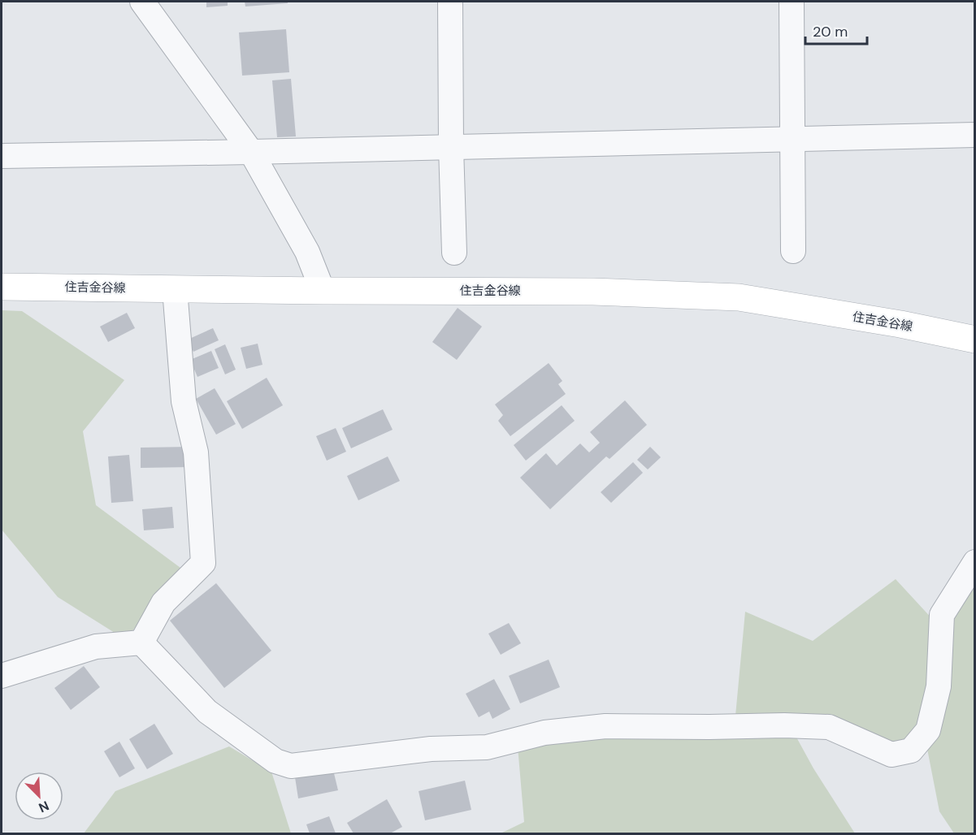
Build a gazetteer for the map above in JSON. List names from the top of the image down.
{
  "streets": {
    "main road": ["住吉金谷線"]
  },
  "scale_bar": "20 m",
  "north": "bottom right"
}
